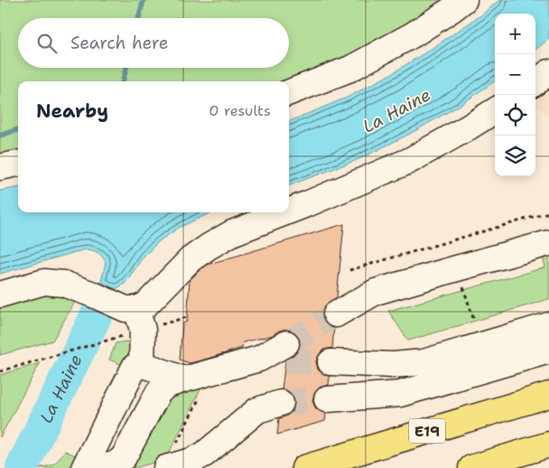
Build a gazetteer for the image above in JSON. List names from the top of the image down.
{
  "streets": {
    "highway": ["E19"]
  },
  "water": ["La Haine"],
  "page": {
    "map_buttons": ["+", "−"],
    "search": "Search here",
    "heading": ["Nearby", "0 results"]
  }
}
